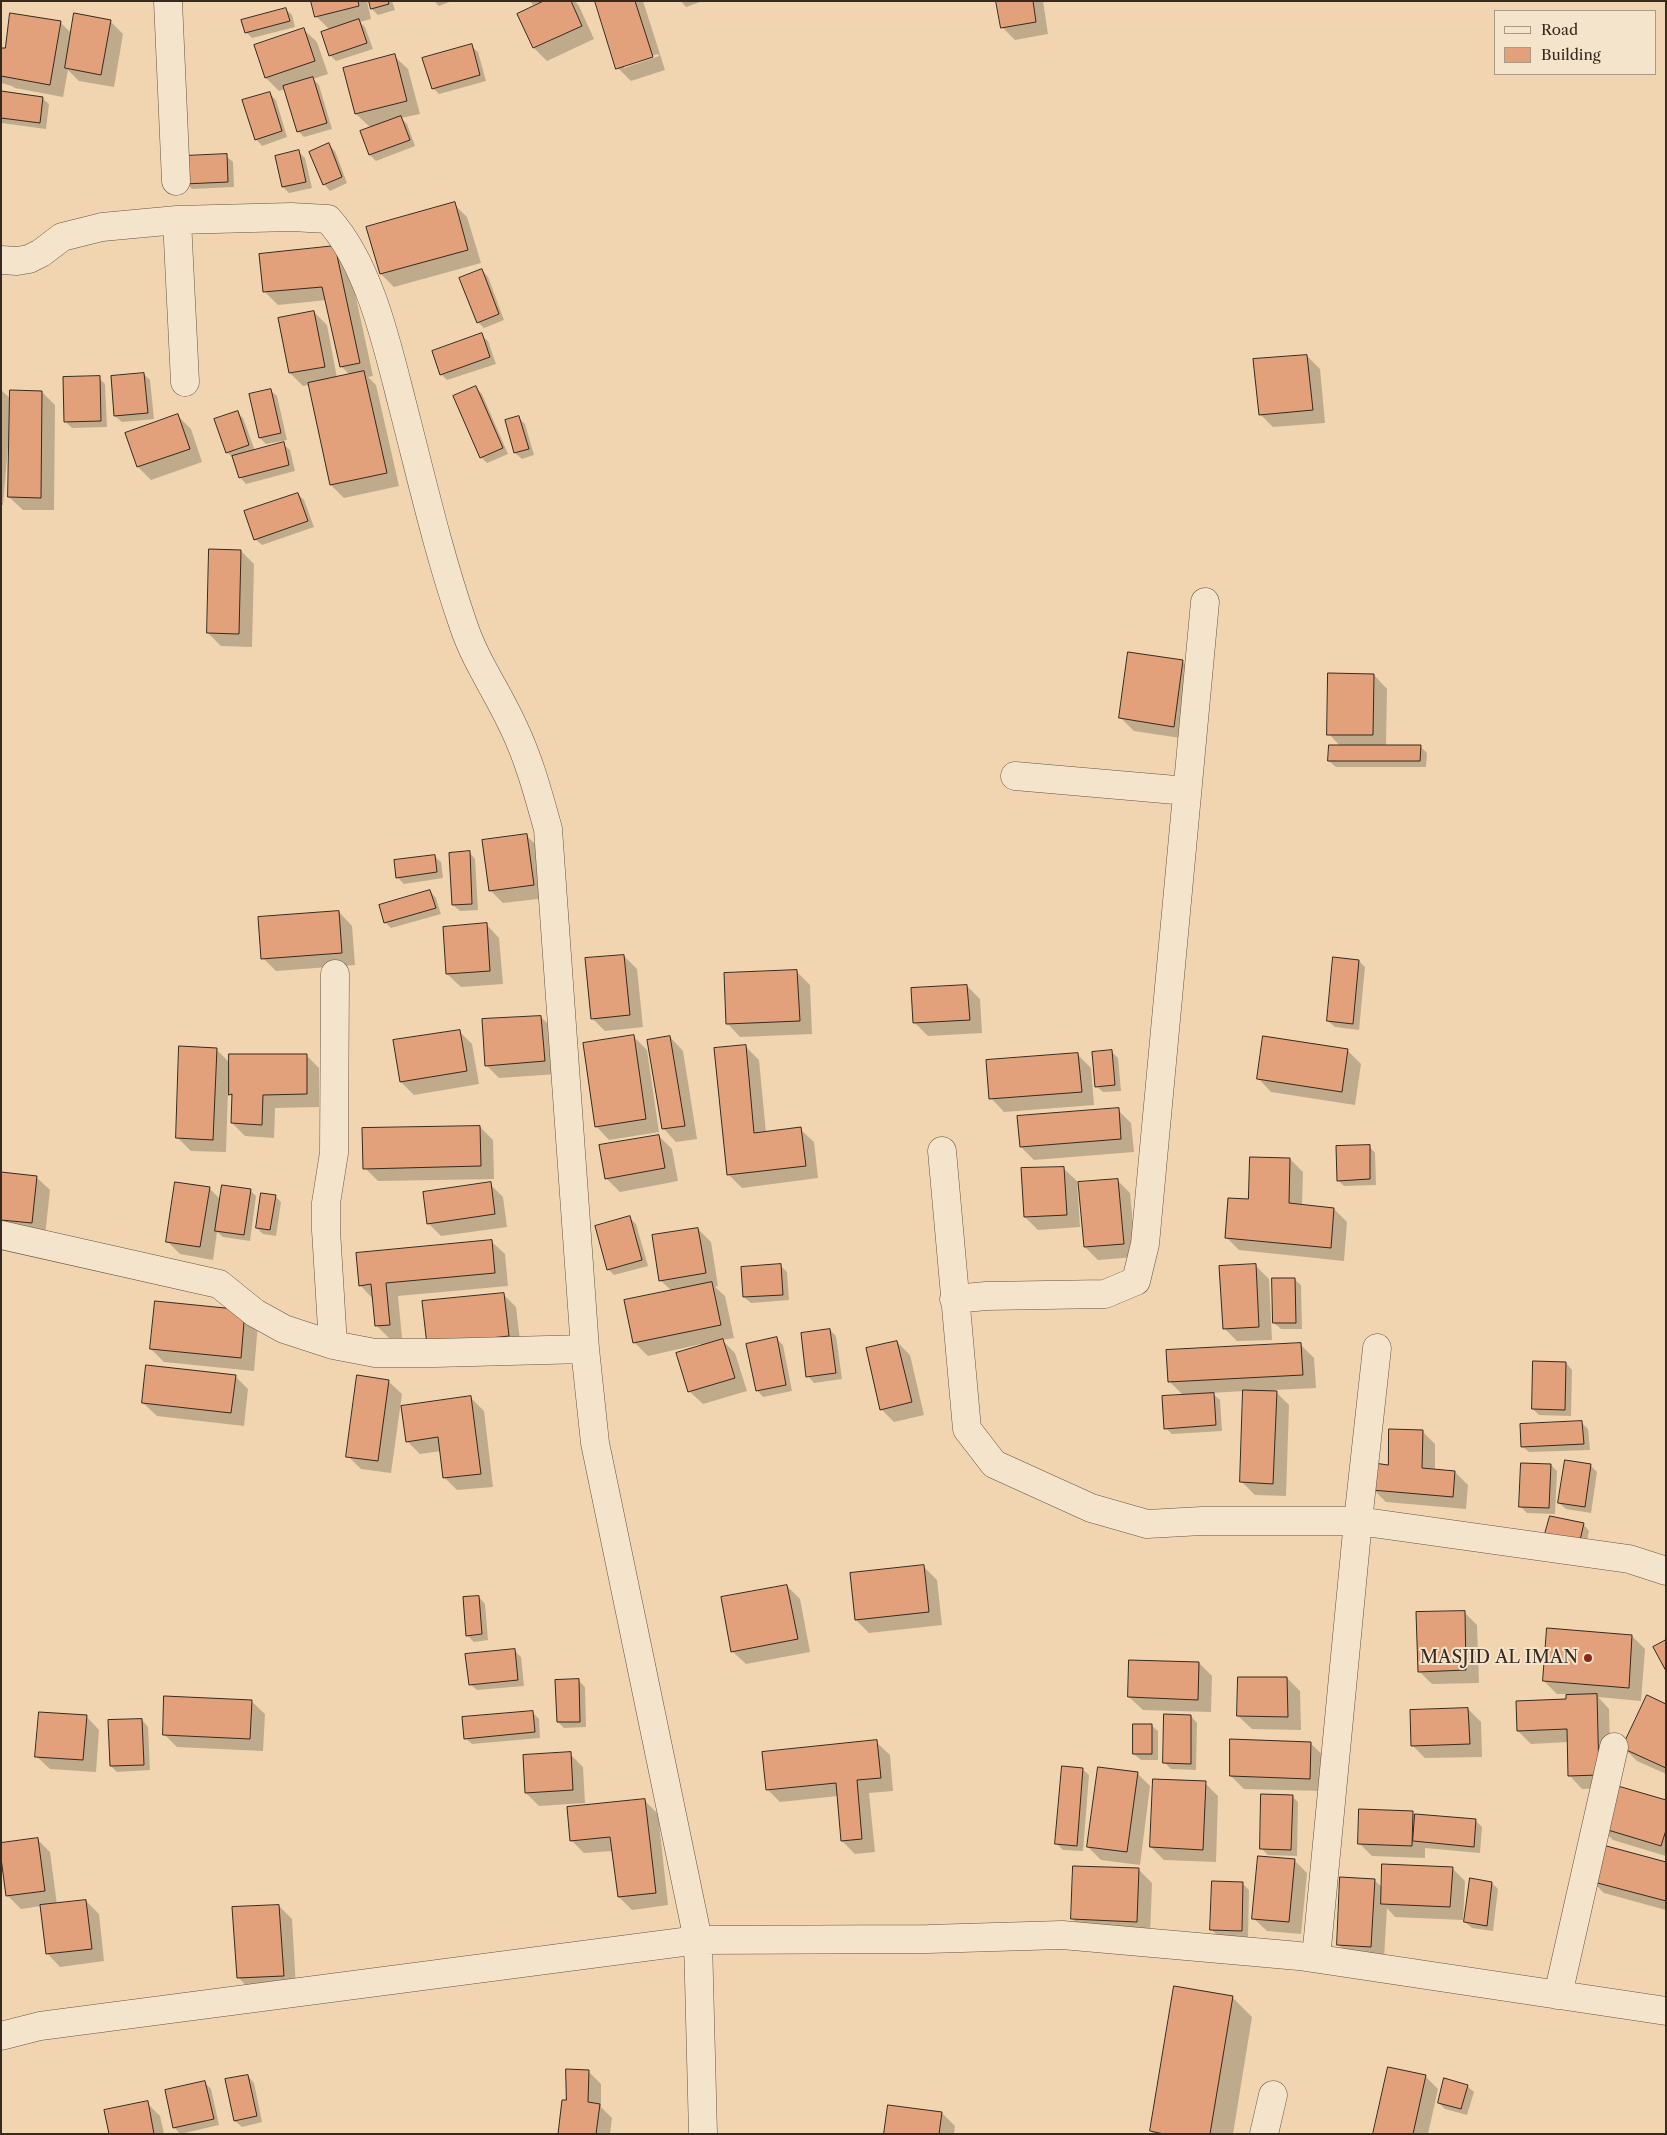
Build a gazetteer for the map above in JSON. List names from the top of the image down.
{
  "places": ["MASJID AL IMAN"],
  "legend": ["Road", "Building"]
}
